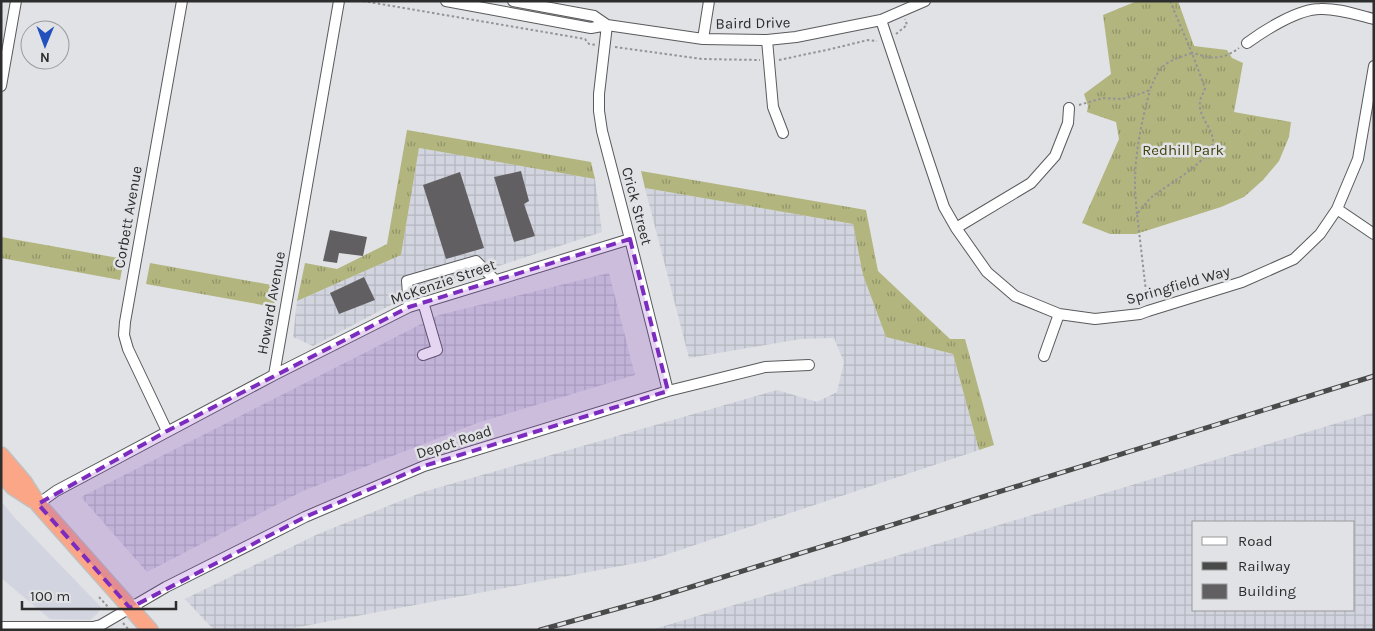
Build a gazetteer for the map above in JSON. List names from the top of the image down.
{
  "streets": {
    "street": [
      "Baird Drive",
      "Crick Street",
      "Corbett Avenue",
      "McKenzie Street",
      "Springfield Way",
      "Howard Avenue",
      "Depot Road"
    ]
  },
  "crossings": [
    ["Baird Drive", "Crick Street"],
    ["Baird Drive", "Springfield Way"],
    ["Crick Street", "McKenzie Street"],
    ["Crick Street", "Depot Road"],
    ["Corbett Avenue", "Howard Avenue"],
    ["McKenzie Street", "Howard Avenue"]
  ],
  "parks": ["Redhill Park"],
  "legend": ["Road", "Railway", "Building"],
  "scale_bar": "100 m",
  "north": "bottom"
}
